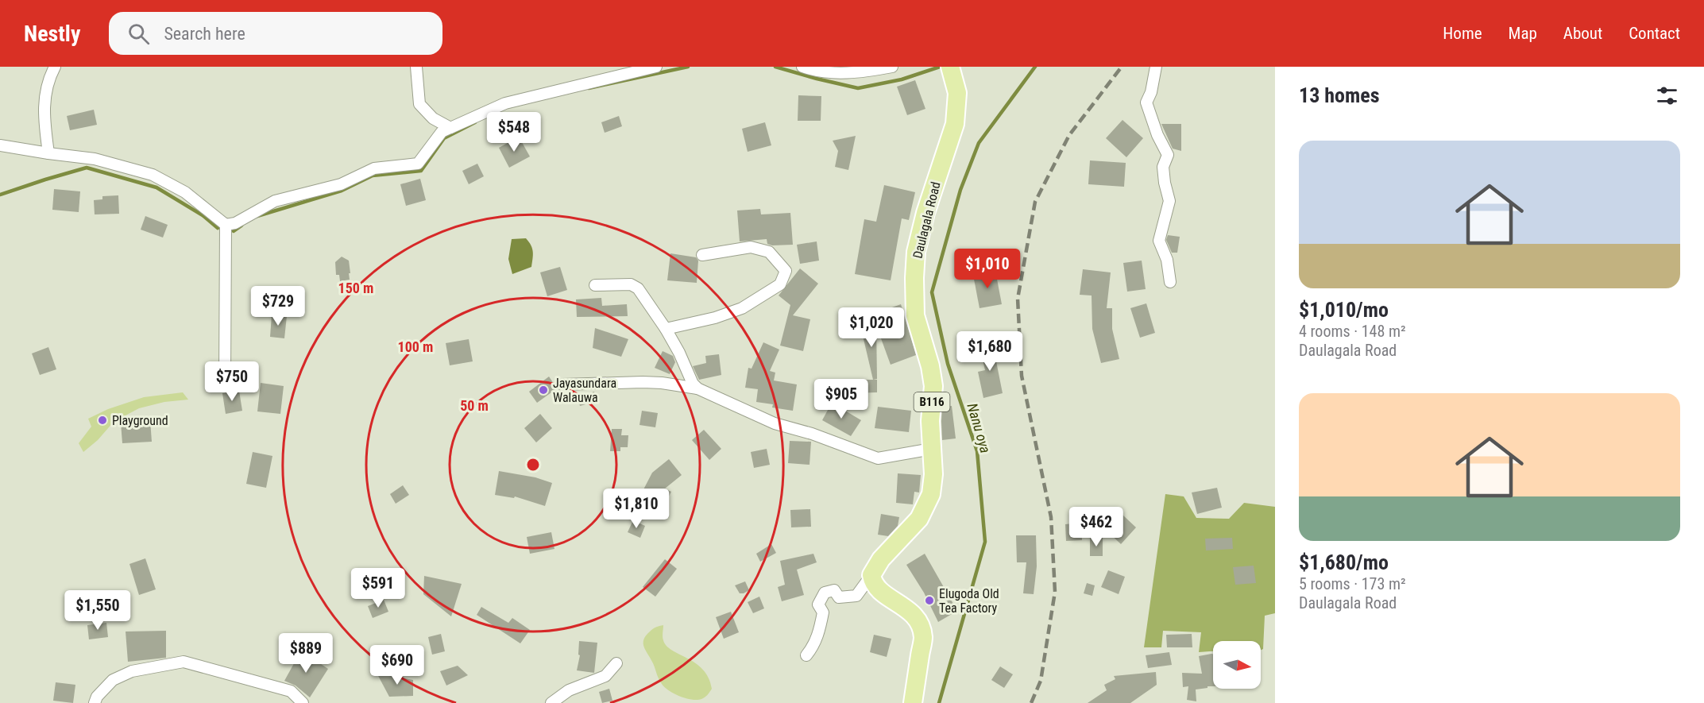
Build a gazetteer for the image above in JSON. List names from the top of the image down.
{
  "streets": {
    "main road": ["Daulagala Road", "B116"]
  },
  "water": ["Nanu oya"],
  "places": ["Jayasundara Walauwa", "Playground", "Elugoda Old Tea Factory"],
  "north": "right",
  "page": {
    "header": "Nestly",
    "search": "Search here",
    "nav": [
      "Home",
      "Map",
      "About",
      "Contact"
    ],
    "heading": "13 homes",
    "price": [
      "$548",
      "$1,010",
      "$729",
      "$1,020",
      "$1,680",
      "$750",
      "$905",
      "$1,810",
      "$462",
      "$591",
      "$1,550",
      "$889",
      "$690"
    ],
    "list": [
      {
        "name": "$1,010/mo",
        "note": "4 rooms · 148 m² · Daulagala Road"
      },
      {
        "name": "$1,680/mo",
        "note": "5 rooms · 173 m² · Daulagala Road"
      }
    ]
  },
  "rings": ["150 m", "100 m", "50 m"]
}
